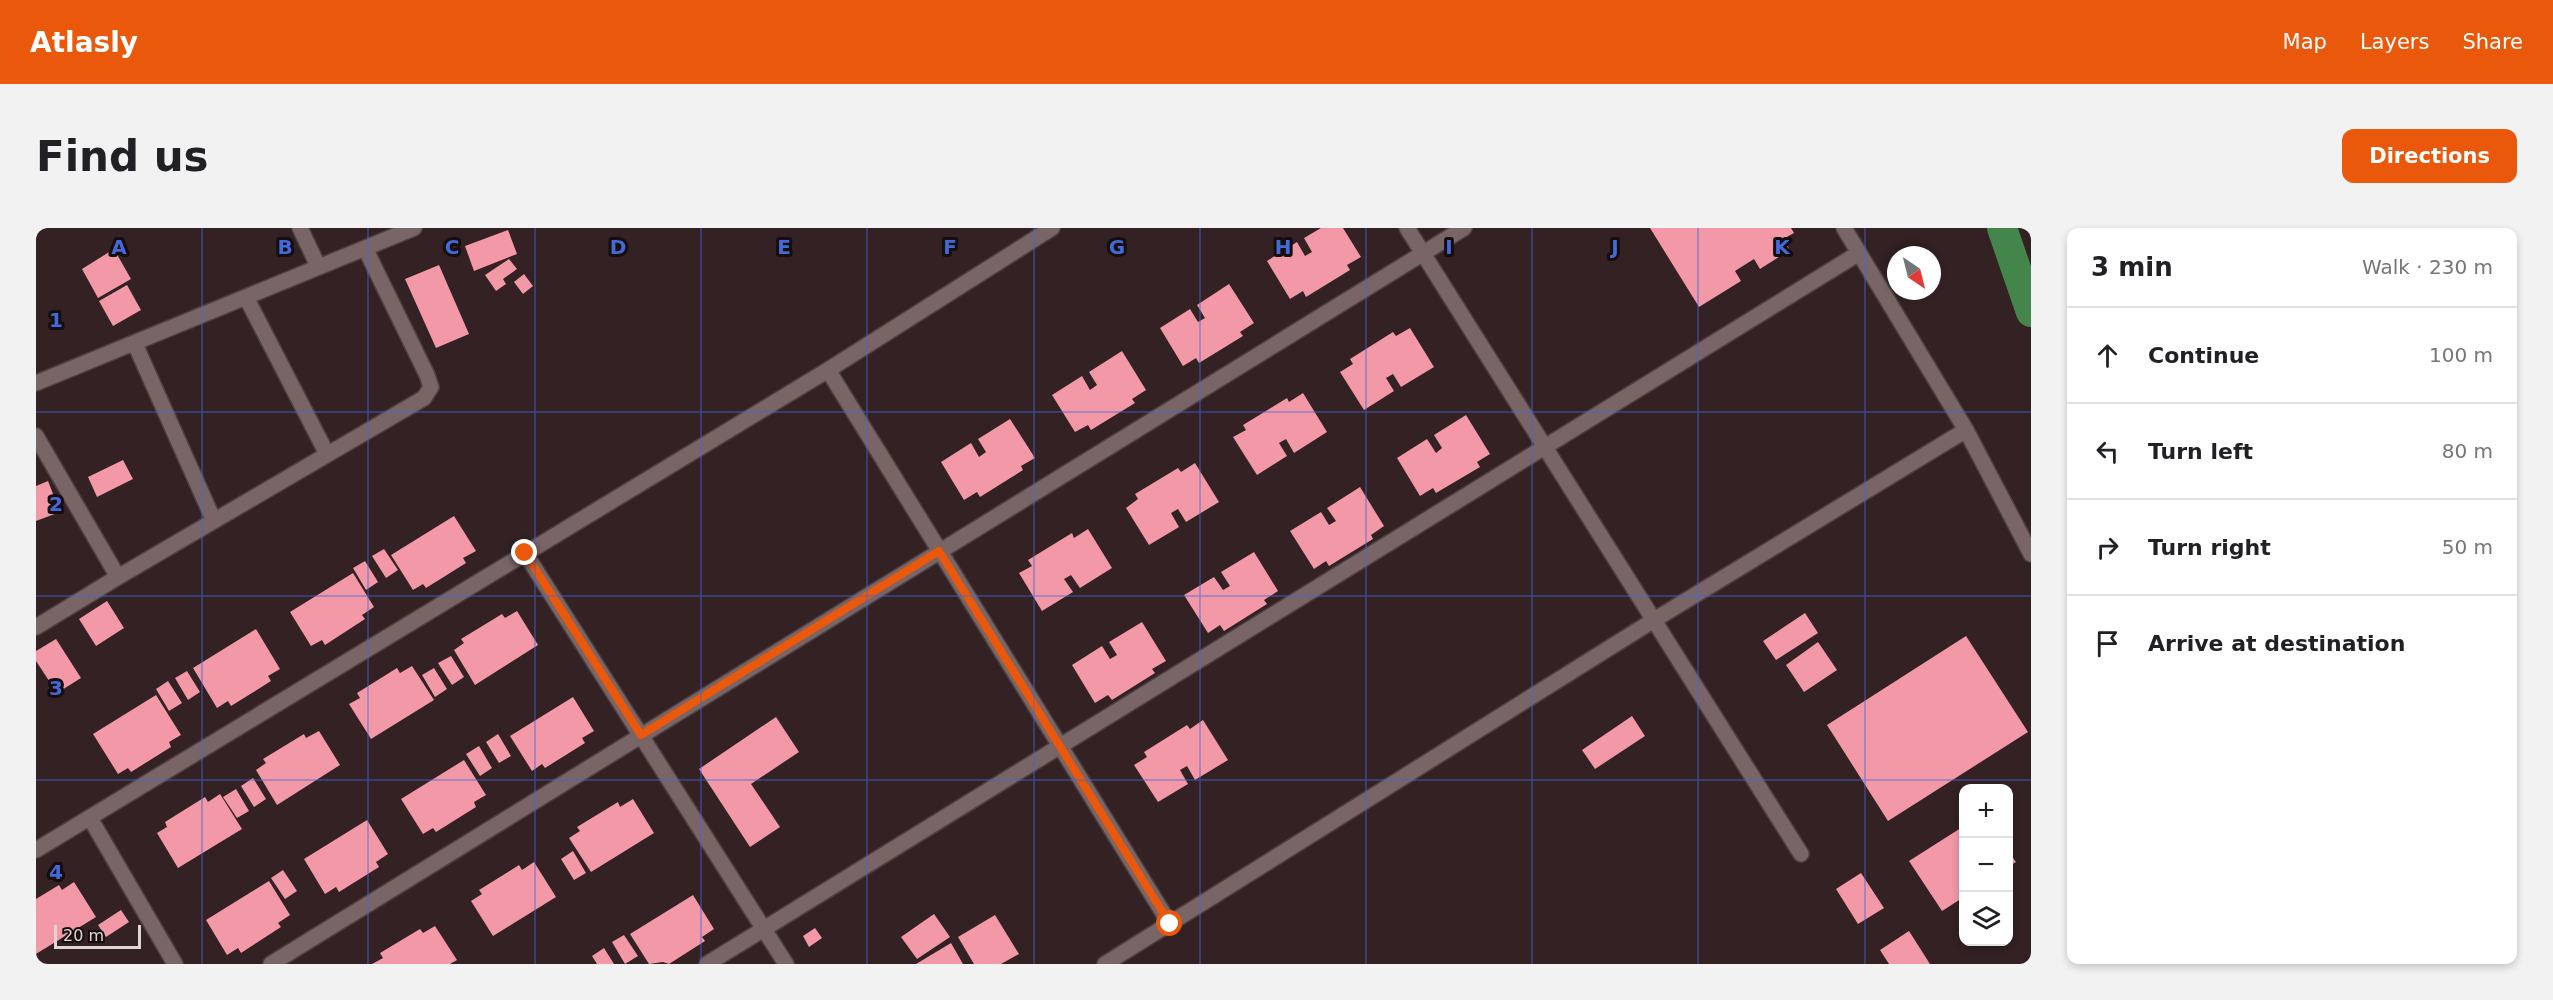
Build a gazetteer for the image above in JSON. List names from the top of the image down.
{
  "scale_bar": "20 m",
  "north": "bottom right",
  "page": {
    "header": "Atlasly",
    "nav": ["Map", "Layers", "Share"],
    "buttons": "Directions",
    "title": "Find us",
    "heading": ["3 min", "Walk · 230 m"],
    "list": [
      ["Continue", "100 m"],
      ["Turn left", "80 m"],
      ["Turn right", "50 m"],
      "Arrive at destination"
    ],
    "map_buttons": ["+", "−"],
    "scale": "20 m"
  },
  "grid": {
    "columns": [
      "A",
      "B",
      "C",
      "D",
      "E",
      "F",
      "G",
      "H",
      "I",
      "J",
      "K"
    ],
    "rows": [
      "1",
      "2",
      "3",
      "4"
    ]
  }
}
